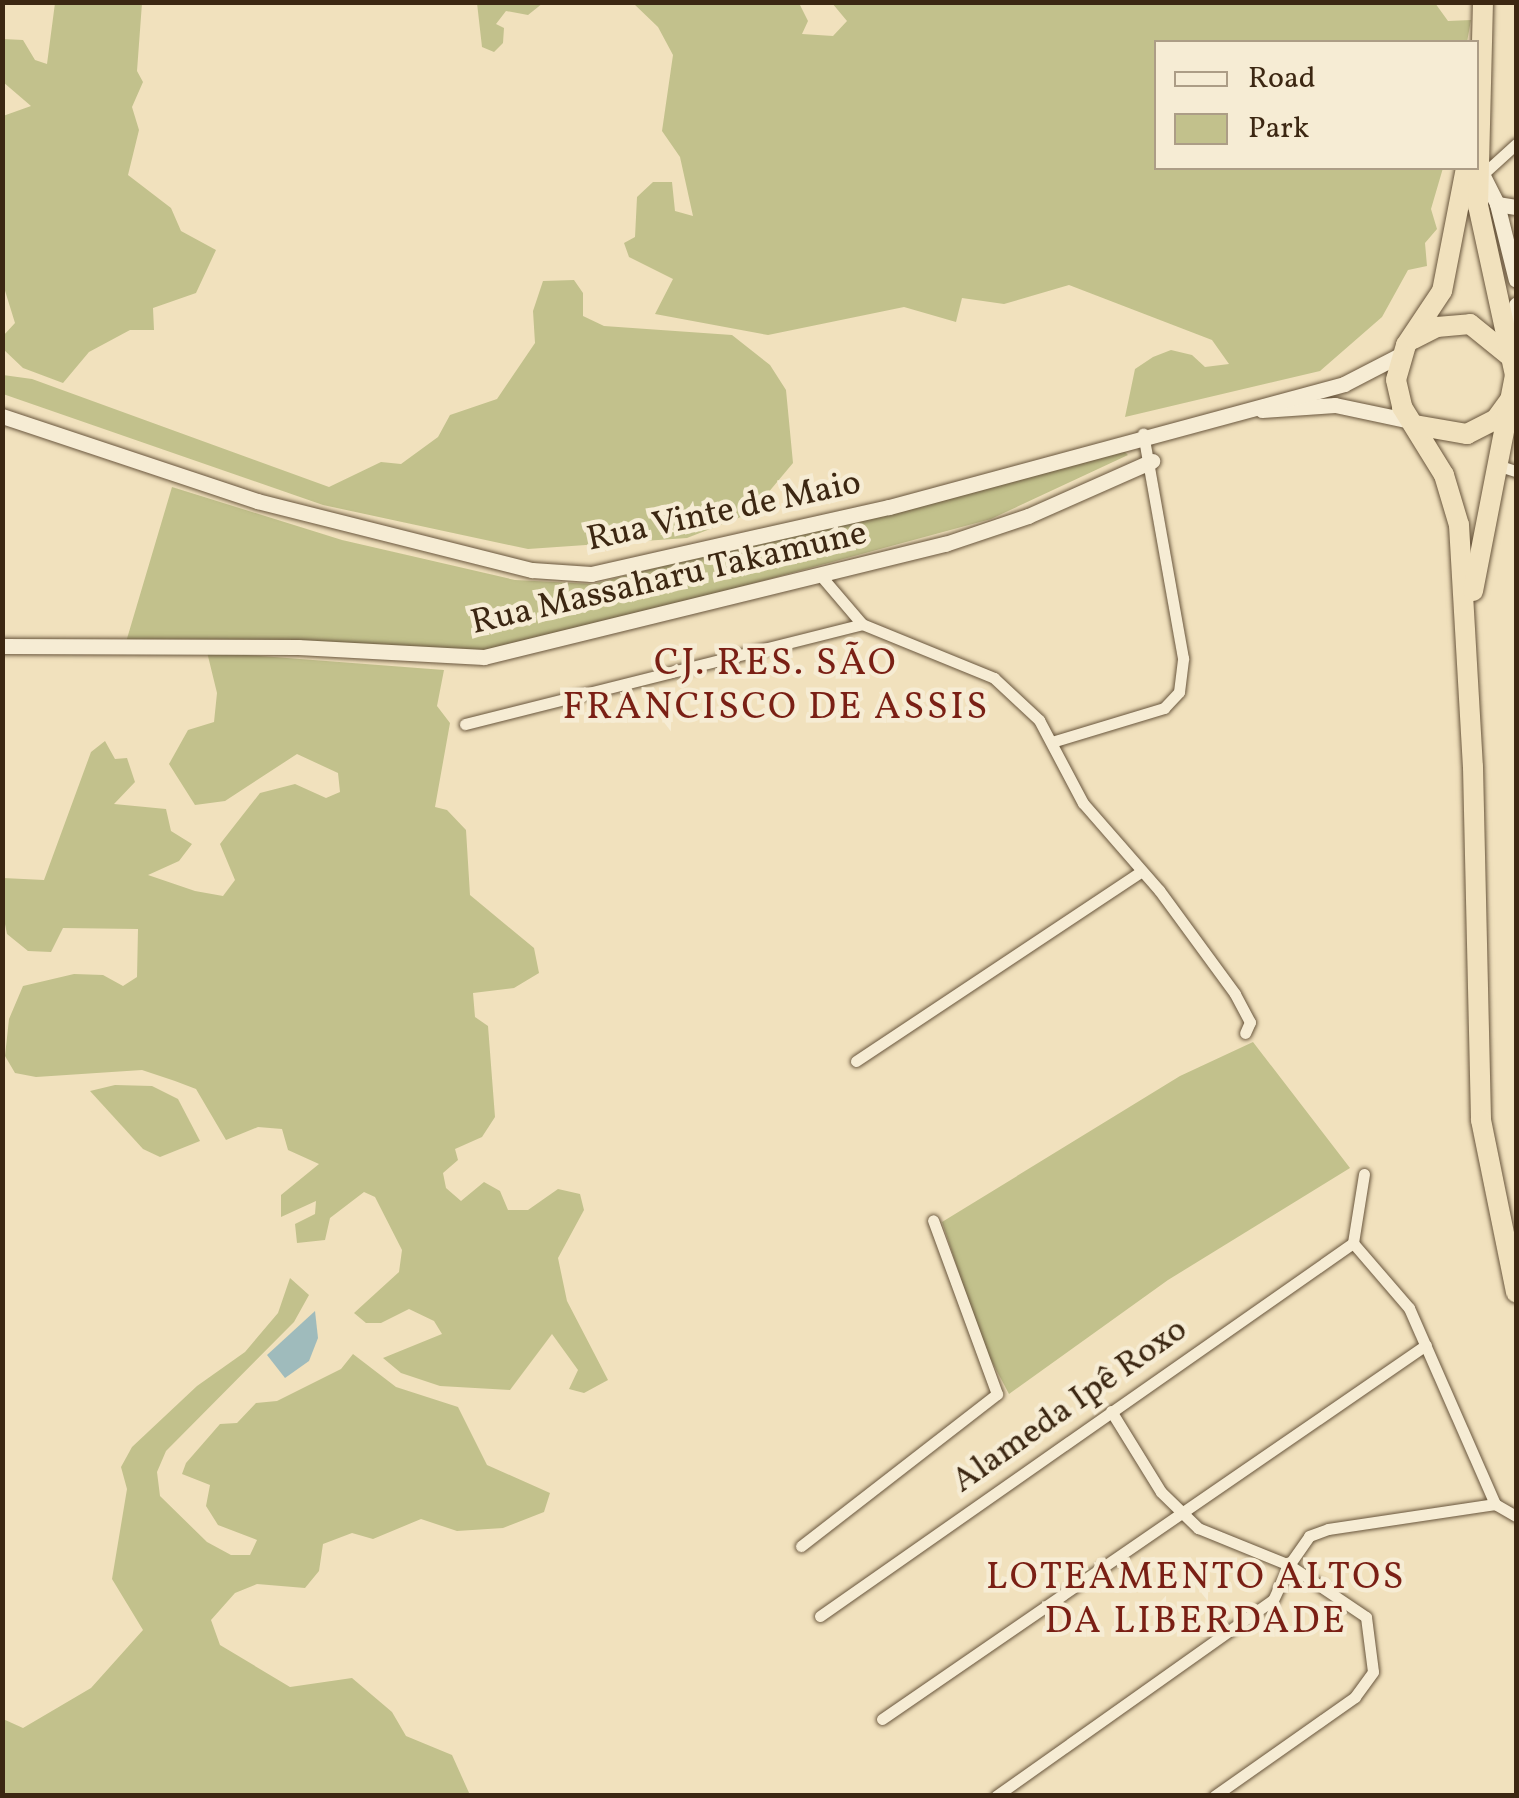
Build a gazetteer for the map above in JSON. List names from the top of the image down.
{
  "streets": {
    "main road": ["Rua Vinte de Maio", "Rua Massaharu Takamune"],
    "street": ["Alameda Ipê Roxo"]
  },
  "districts": ["CJ. RES. SÃO FRANCISCO DE ASSIS", "LOTEAMENTO ALTOS DA LIBERDADE"],
  "legend": ["Road", "Park"]
}
